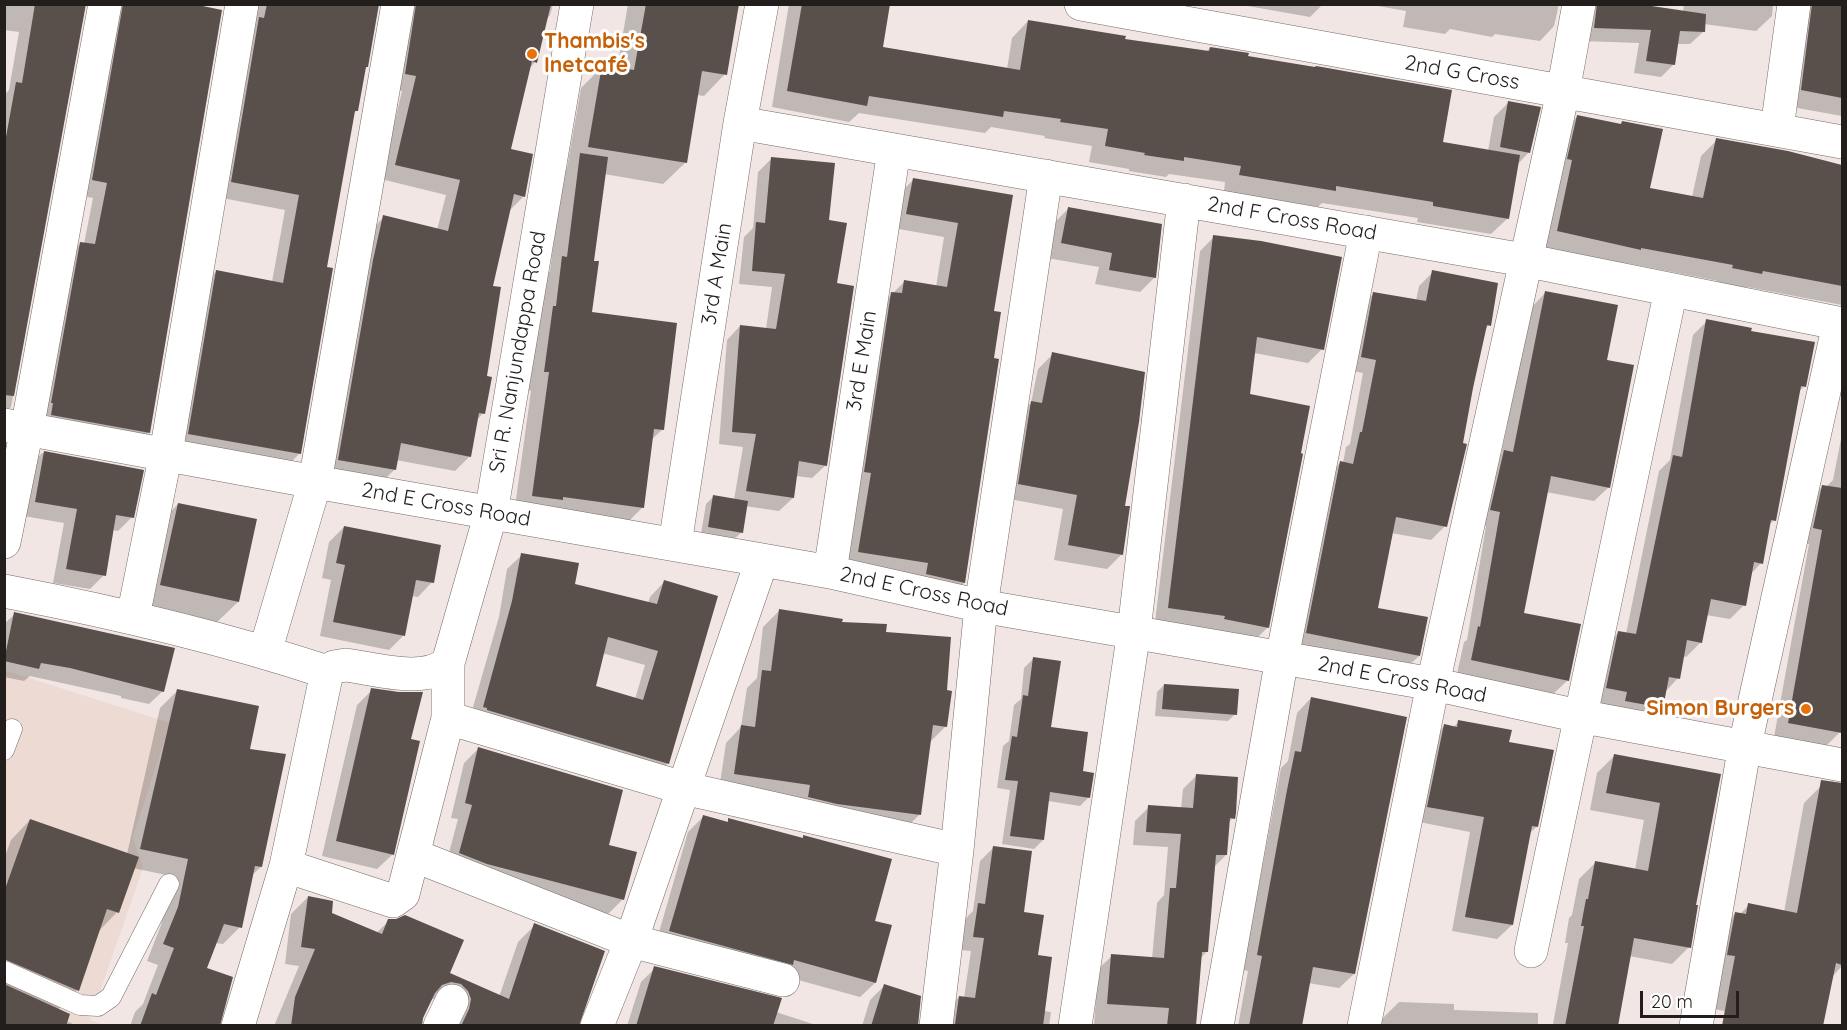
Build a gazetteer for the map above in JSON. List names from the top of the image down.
{
  "streets": {
    "street": [
      "2nd G Cross",
      "2nd F Cross Road",
      "3rd A Main",
      "Sri R. Nanjundappa Road",
      "3rd E Main",
      "2nd E Cross Road"
    ]
  },
  "crossings": [
    ["2nd F Cross Road", "3rd A Main"],
    ["2nd F Cross Road", "3rd E Main"],
    ["3rd A Main", "2nd E Cross Road"],
    ["Sri R. Nanjundappa Road", "2nd E Cross Road"],
    ["3rd E Main", "2nd E Cross Road"]
  ],
  "places": ["Thambis's Inetcafé", "Simon Burgers"],
  "scale_bar": "20 m"
}
